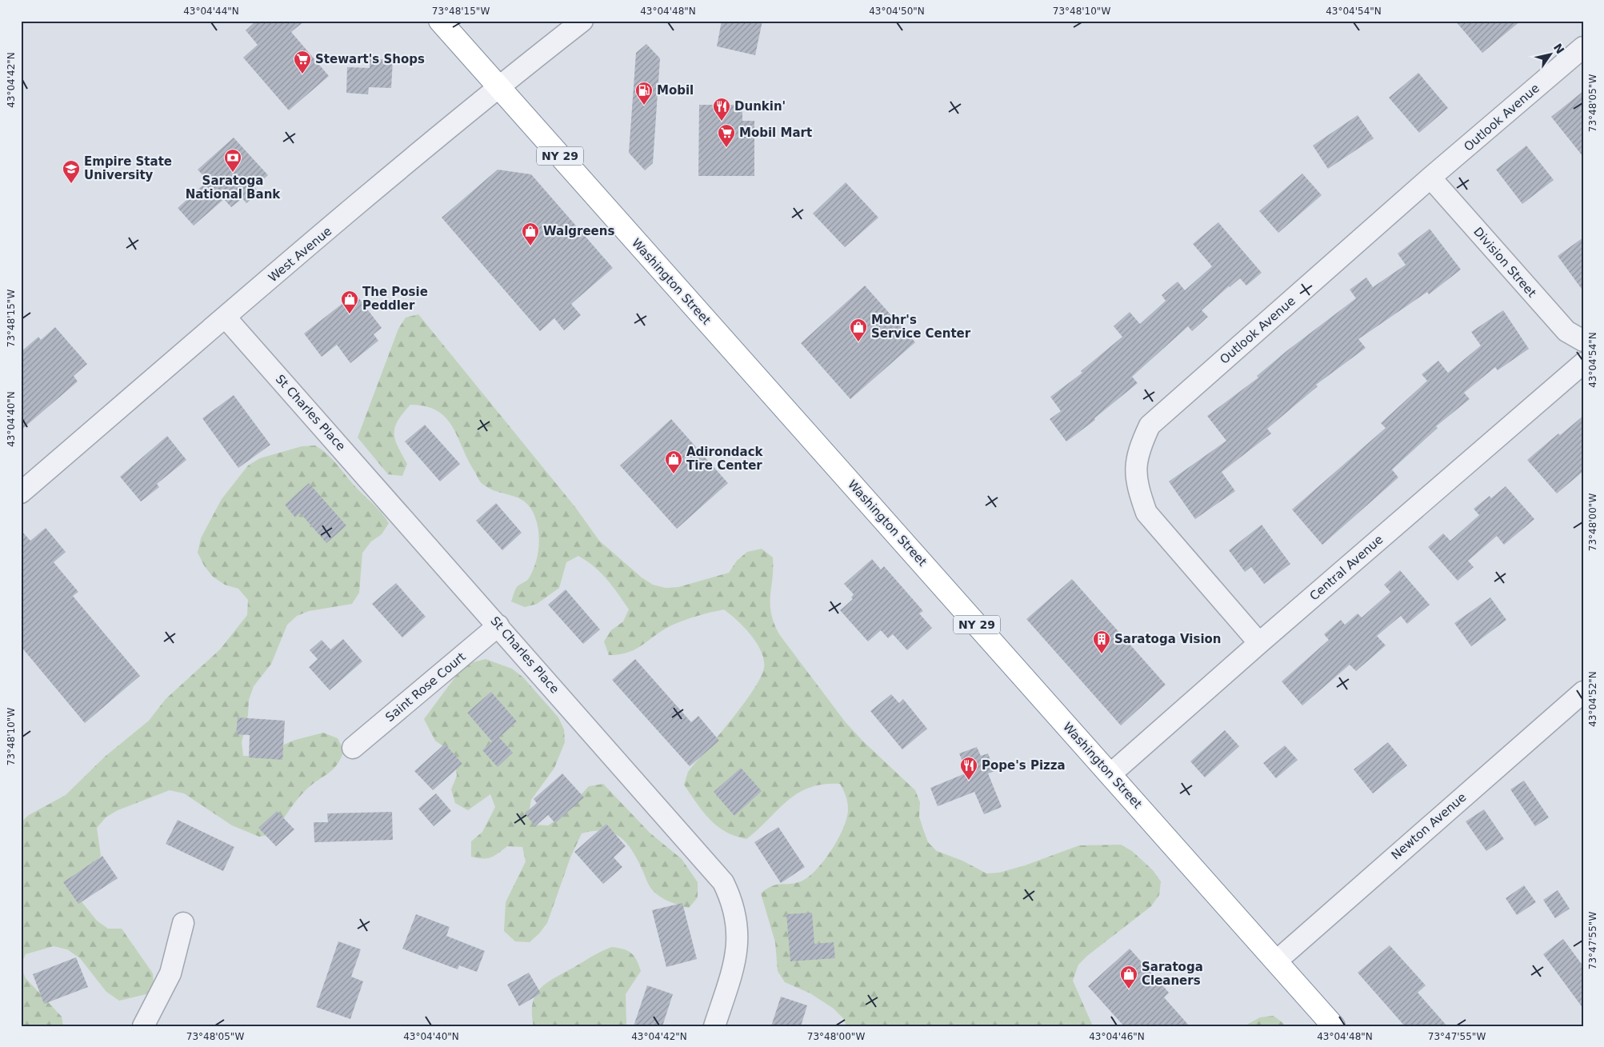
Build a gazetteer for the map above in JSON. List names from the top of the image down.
{
  "streets": {
    "highway": ["NY 29", "Washington Street"],
    "street": [
      "Outlook Avenue",
      "West Avenue",
      "Division Street",
      "St Charles Place",
      "Central Avenue",
      "Saint Rose Court",
      "Newton Avenue"
    ]
  },
  "crossings": [
    ["Outlook Avenue", "Division Street"],
    ["Outlook Avenue", "Central Avenue"],
    ["West Avenue", "Washington Street"],
    ["West Avenue", "St Charles Place"],
    ["Washington Street", "Central Avenue"],
    ["Washington Street", "Newton Avenue"],
    ["St Charles Place", "Saint Rose Court"]
  ],
  "places": {
    "supermarket": ["Stewart's Shops", "Mobil Mart"],
    "fuel station": ["Mobil"],
    "restaurant": ["Dunkin'", "Pope's Pizza"],
    "bank": ["Saratoga National Bank"],
    "school or university": ["Empire State University"],
    "shop": [
      "Walgreens",
      "The Posie Peddler",
      "Mohr's Service Center",
      "Adirondack Tire Center",
      "Saratoga Cleaners"
    ],
    "building": ["Saratoga Vision"]
  },
  "north": "top right",
  "coordinates": [
    "43°04'44\"N",
    "73°48'15\"W",
    "43°04'48\"N",
    "43°04'50\"N",
    "73°48'10\"W",
    "43°04'54\"N",
    "43°04'42\"N",
    "73°48'05\"W",
    "43°04'40\"N",
    "73°48'00\"W",
    "43°04'52\"N",
    "73°47'55\"W",
    "43°04'46\"N"
  ]
}
